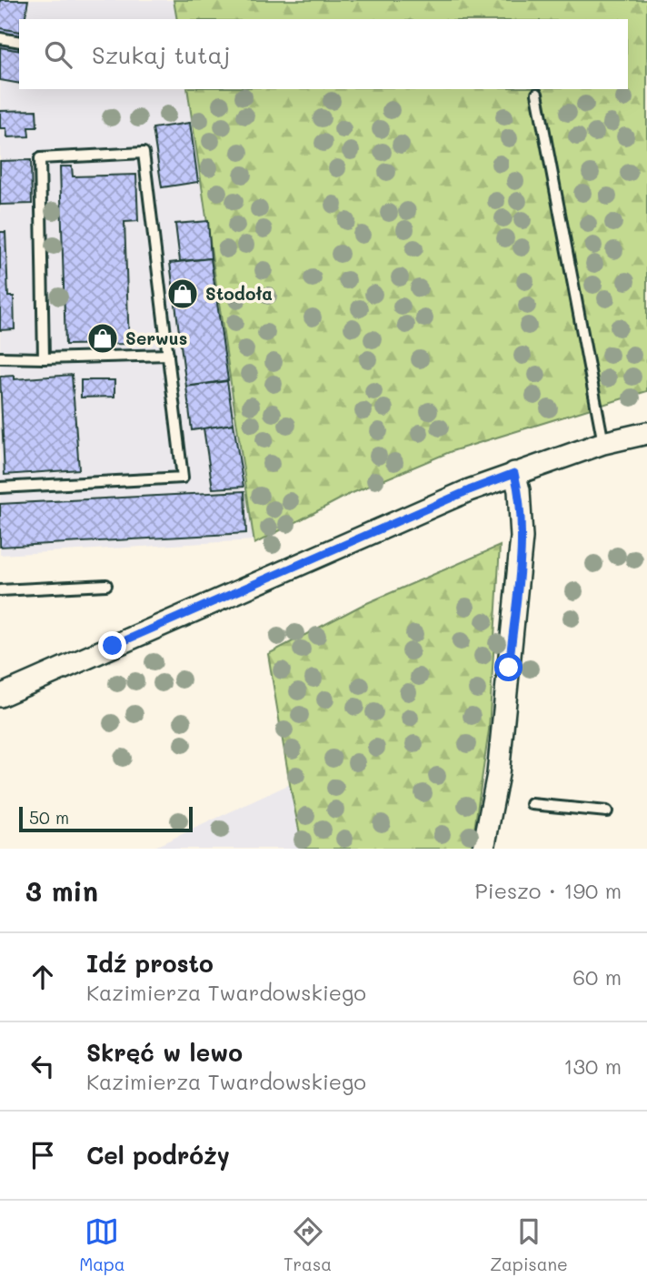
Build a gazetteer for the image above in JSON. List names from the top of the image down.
{
  "places": {
    "shop": ["Stodoła", "Serwus"]
  },
  "scale_bar": "50 m",
  "page": {
    "search": "Szukaj tutaj",
    "scale": "50 m",
    "heading": ["3 min", "Pieszo · 190 m"],
    "list": [
      ["Idź prosto", "Kazimierza Twardowskiego", "60 m"],
      ["Skręć w lewo", "Kazimierza Twardowskiego", "130 m"],
      "Cel podróży"
    ],
    "nav": ["Mapa", "Trasa", "Zapisane"]
  }
}
